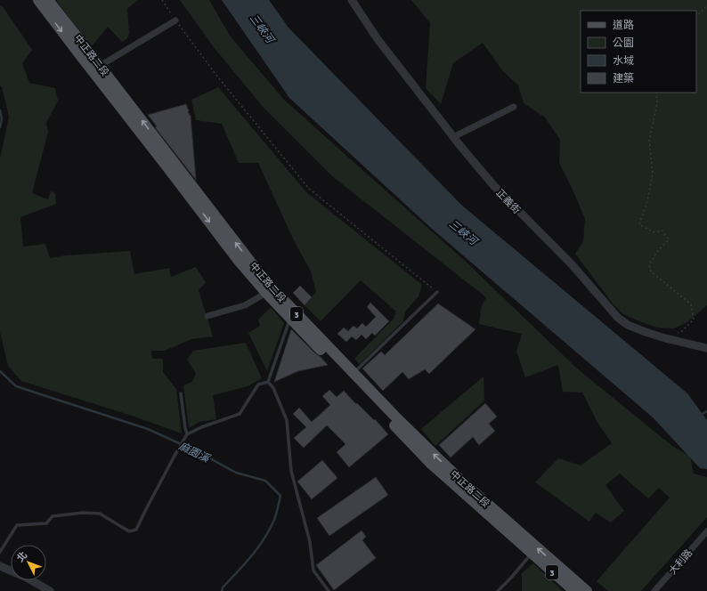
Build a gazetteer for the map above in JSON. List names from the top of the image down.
{
  "streets": {
    "main road": ["中正路二段", "3"],
    "street": ["正義街", "大利路"]
  },
  "water": ["三峽河", "麻園溪"],
  "legend": [
    "道路",
    "公園",
    "水域",
    "建築"
  ],
  "north": "top left"
}
